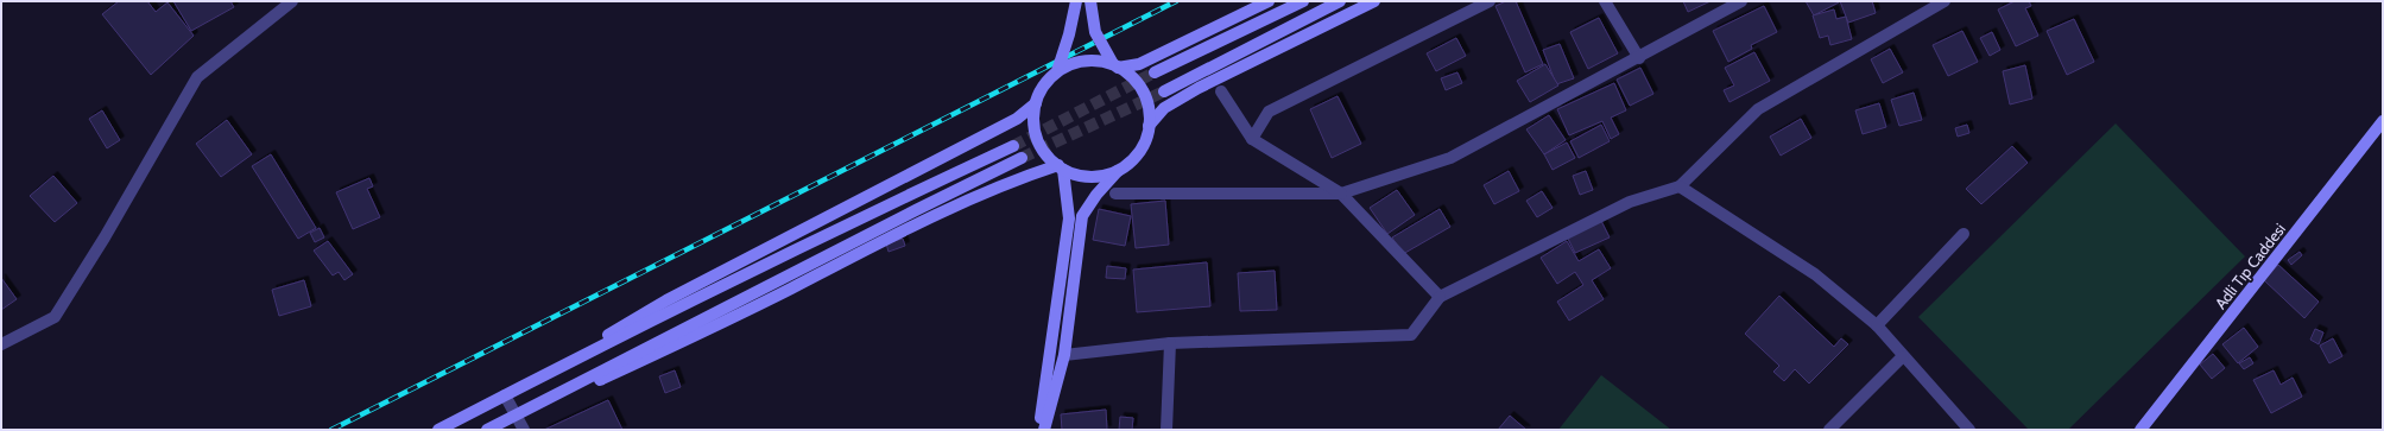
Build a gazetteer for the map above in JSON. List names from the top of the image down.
{
  "streets": {
    "main road": ["Adli Tıp Caddesi"]
  }
}
